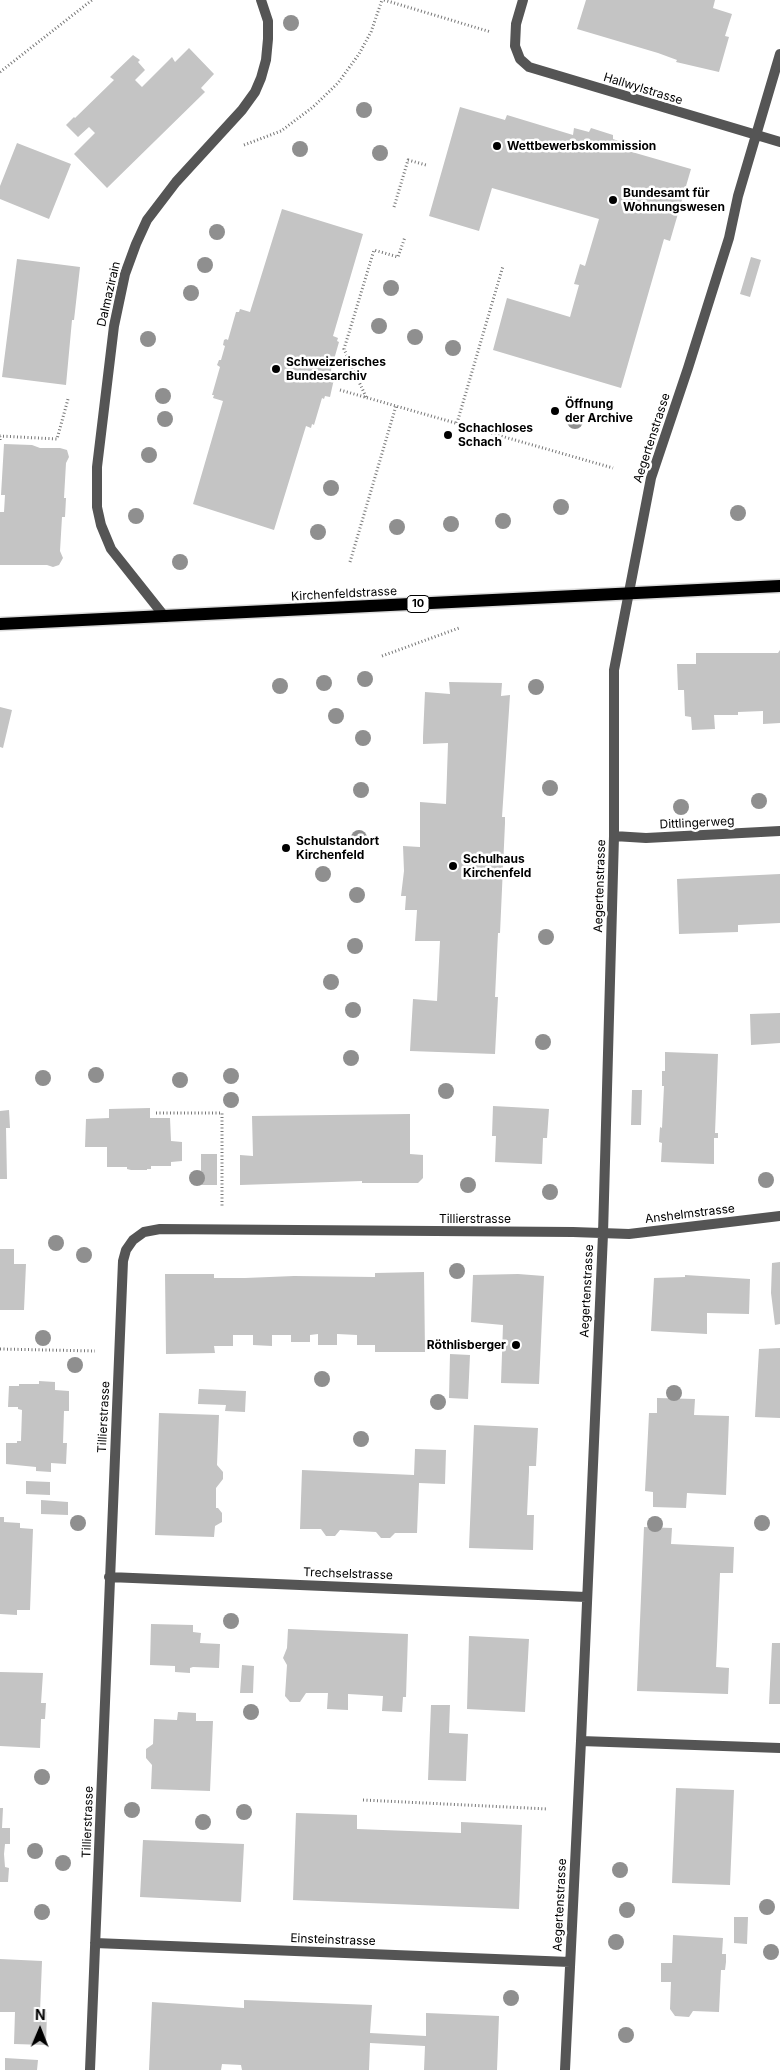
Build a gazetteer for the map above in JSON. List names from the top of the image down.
{
  "streets": {
    "main road": ["Kirchenfeldstrasse", "10"],
    "street": [
      "Hallwylstrasse",
      "Dalmazirain",
      "Aegertenstrasse",
      "Dittlingerweg",
      "Anshelmstrasse",
      "Tillierstrasse",
      "Trechselstrasse",
      "Einsteinstrasse"
    ]
  },
  "crossings": [
    ["Hallwylstrasse", "Aegertenstrasse"],
    ["Dalmazirain", "Kirchenfeldstrasse"],
    ["Aegertenstrasse", "Kirchenfeldstrasse"],
    ["Aegertenstrasse", "Dittlingerweg"],
    ["Aegertenstrasse", "Anshelmstrasse"],
    ["Aegertenstrasse", "Tillierstrasse"],
    ["Aegertenstrasse", "Trechselstrasse"],
    ["Aegertenstrasse", "Einsteinstrasse"],
    ["Anshelmstrasse", "Tillierstrasse"],
    ["Tillierstrasse", "Trechselstrasse"],
    ["Tillierstrasse", "Einsteinstrasse"]
  ],
  "places": [
    "Wettbewerbskommission",
    "Bundesamt für Wohnungswesen",
    "Schweizerisches Bundesarchiv",
    "Öffnung der Archive",
    "Schachloses Schach",
    "Schulstandort Kirchenfeld",
    "Schulhaus Kirchenfeld",
    "Röthlisberger"
  ],
  "north": "top"
}
